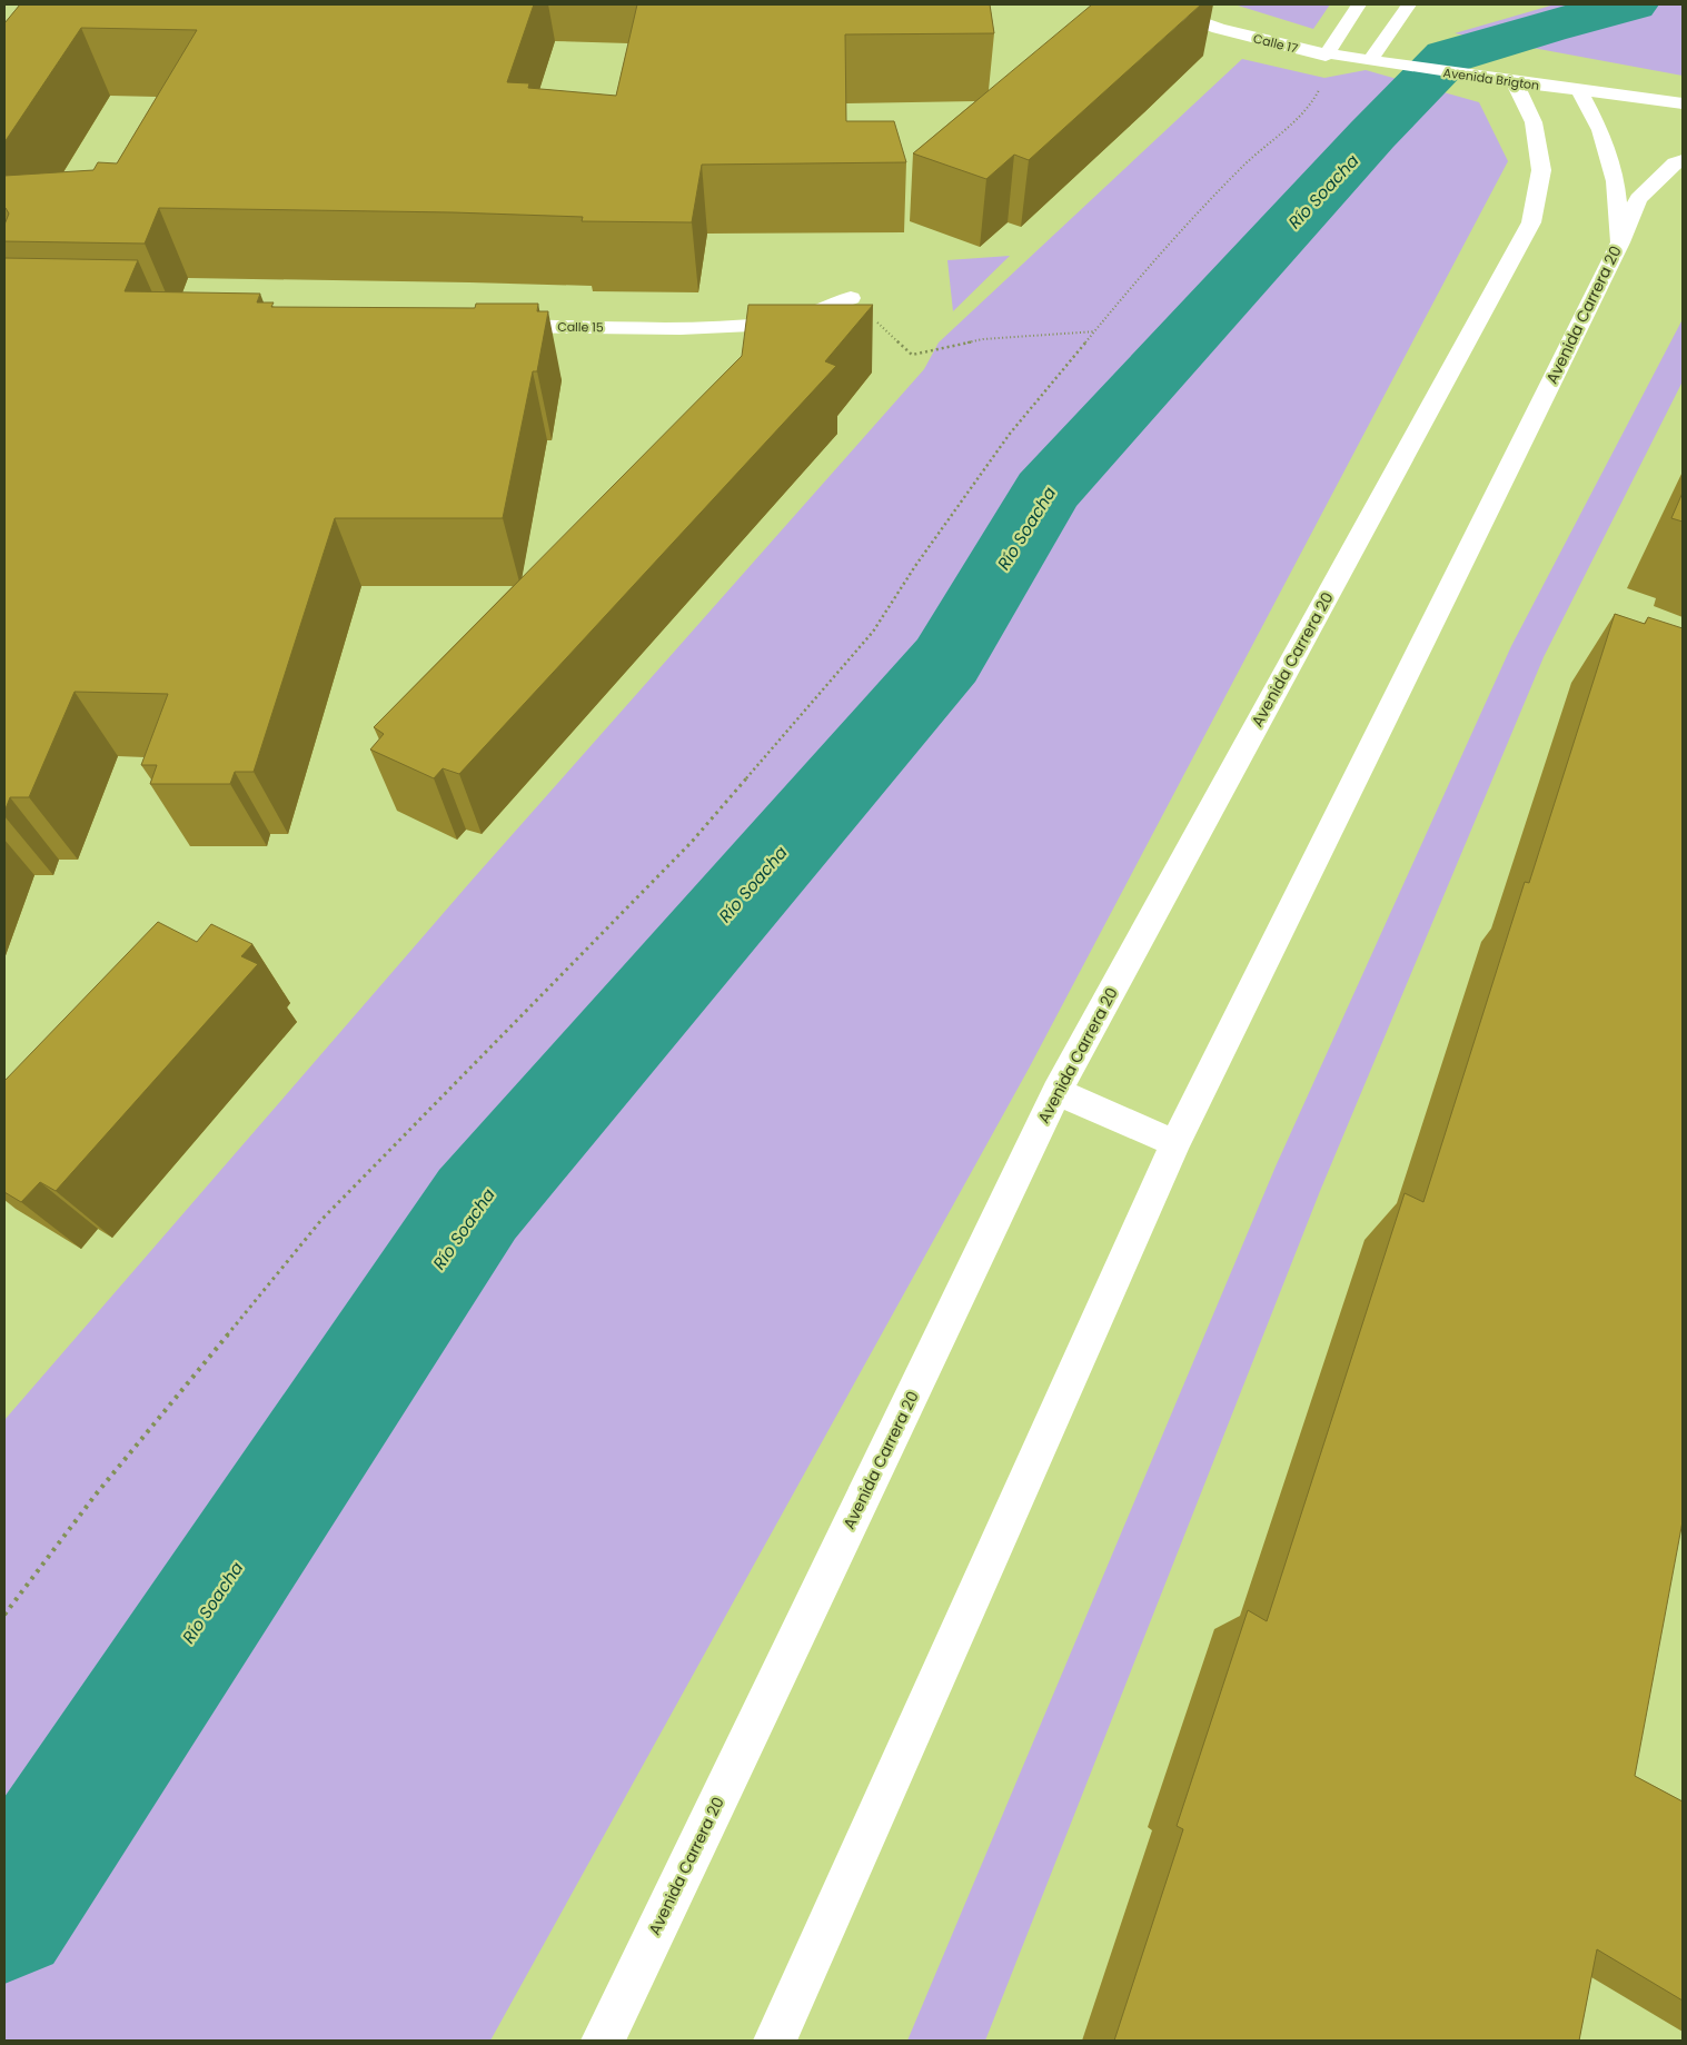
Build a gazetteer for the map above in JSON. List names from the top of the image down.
{
  "streets": {
    "street": [
      "Calle 17",
      "Avenida Brigton",
      "Avenida Carrera 20",
      "Calle 15"
    ]
  },
  "crossings": [
    ["Calle 17", "Avenida Brigton"],
    ["Avenida Brigton", "Avenida Carrera 20"]
  ],
  "water": ["Río Soacha"]
}
